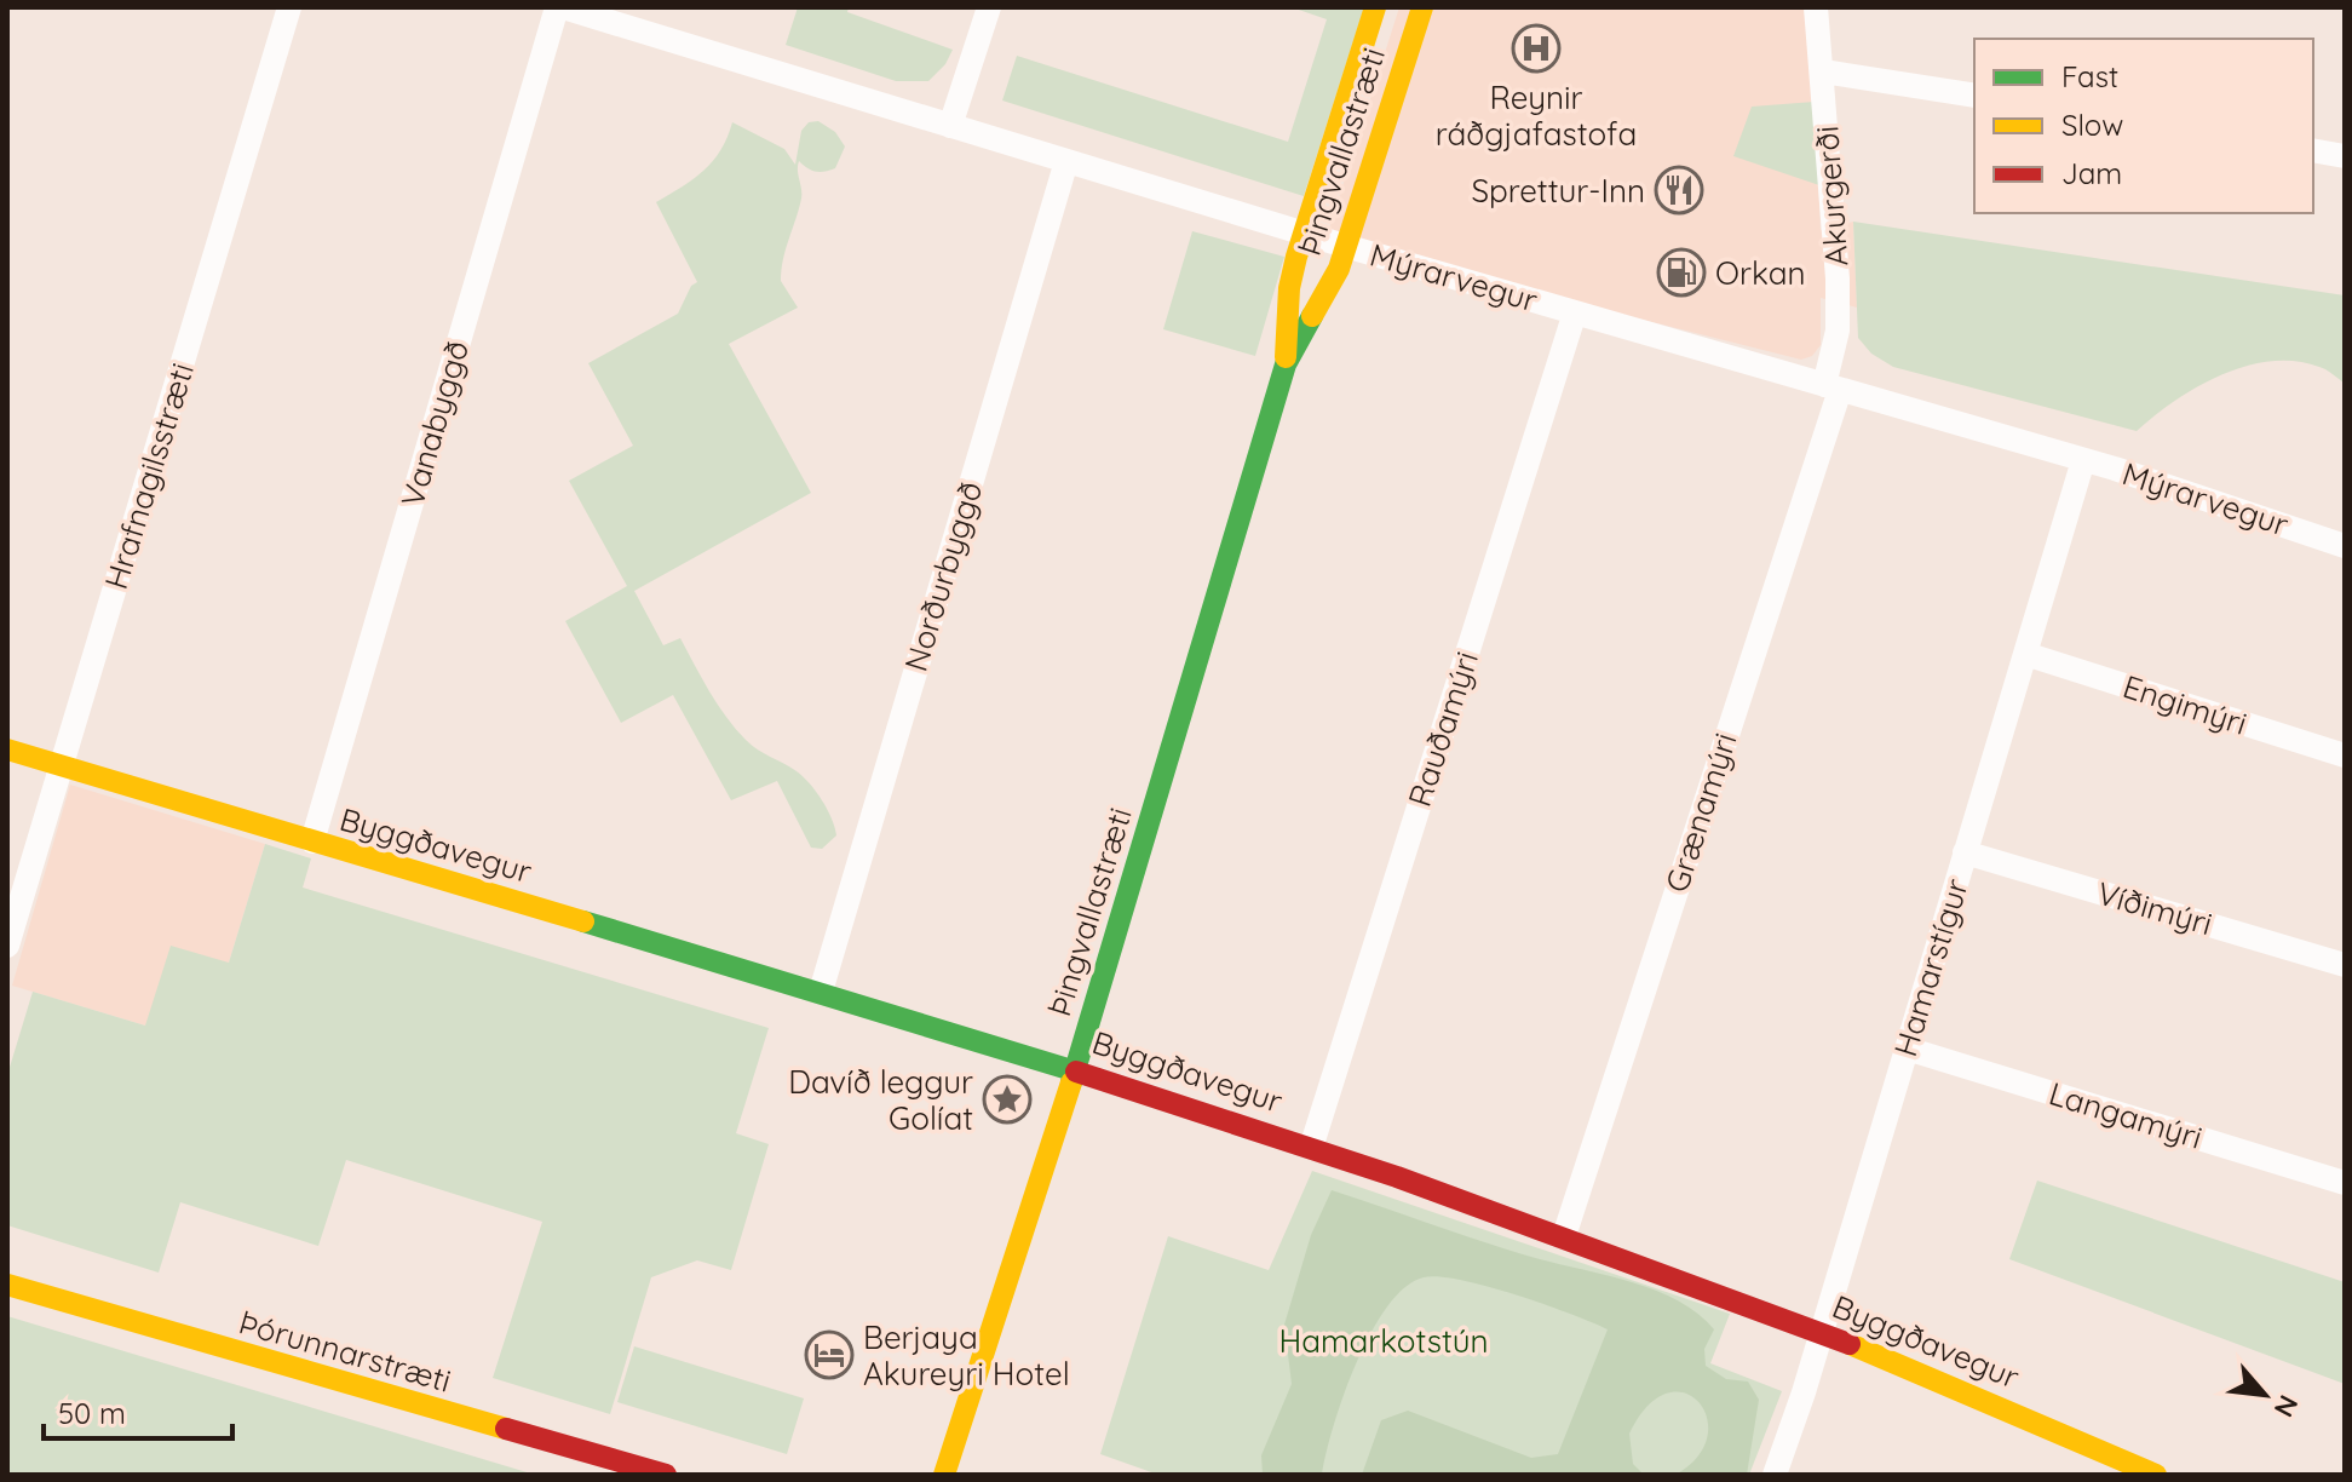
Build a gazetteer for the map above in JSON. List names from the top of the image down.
{
  "streets": {
    "street": [
      "Þingvallastræti",
      "Akurgerði",
      "Mýrarvegur",
      "Vanabyggð",
      "Hrafnagilsstræti",
      "Norðurbyggð",
      "Engimýri",
      "Rauðamýri",
      "Grænamýri",
      "Byggðavegur",
      "Víðimýri",
      "Hamarstígur",
      "Langamýri",
      "Þórunnarstræti"
    ]
  },
  "crossings": [
    ["Þingvallastræti", "Mýrarvegur"],
    ["Þingvallastræti", "Byggðavegur"],
    ["Akurgerði", "Mýrarvegur"],
    ["Akurgerði", "Grænamýri"],
    ["Mýrarvegur", "Vanabyggð"],
    ["Mýrarvegur", "Norðurbyggð"],
    ["Mýrarvegur", "Rauðamýri"],
    ["Mýrarvegur", "Grænamýri"],
    ["Mýrarvegur", "Hamarstígur"],
    ["Vanabyggð", "Byggðavegur"],
    ["Hrafnagilsstræti", "Byggðavegur"],
    ["Norðurbyggð", "Byggðavegur"],
    ["Engimýri", "Hamarstígur"],
    ["Rauðamýri", "Byggðavegur"],
    ["Grænamýri", "Byggðavegur"],
    ["Byggðavegur", "Hamarstígur"],
    ["Víðimýri", "Hamarstígur"],
    ["Hamarstígur", "Langamýri"]
  ],
  "parks": ["Hamarkotstún"],
  "places": {
    "hospital": ["Reynir ráðgjafastofa"],
    "restaurant": ["Sprettur-Inn"],
    "fuel station": ["Orkan"],
    "place": ["Davíð leggur Golíat"],
    "hotel": ["Berjaya Akureyri Hotel"]
  },
  "legend": ["Fast", "Slow", "Jam"],
  "scale_bar": "50 m",
  "north": "bottom right"
}
